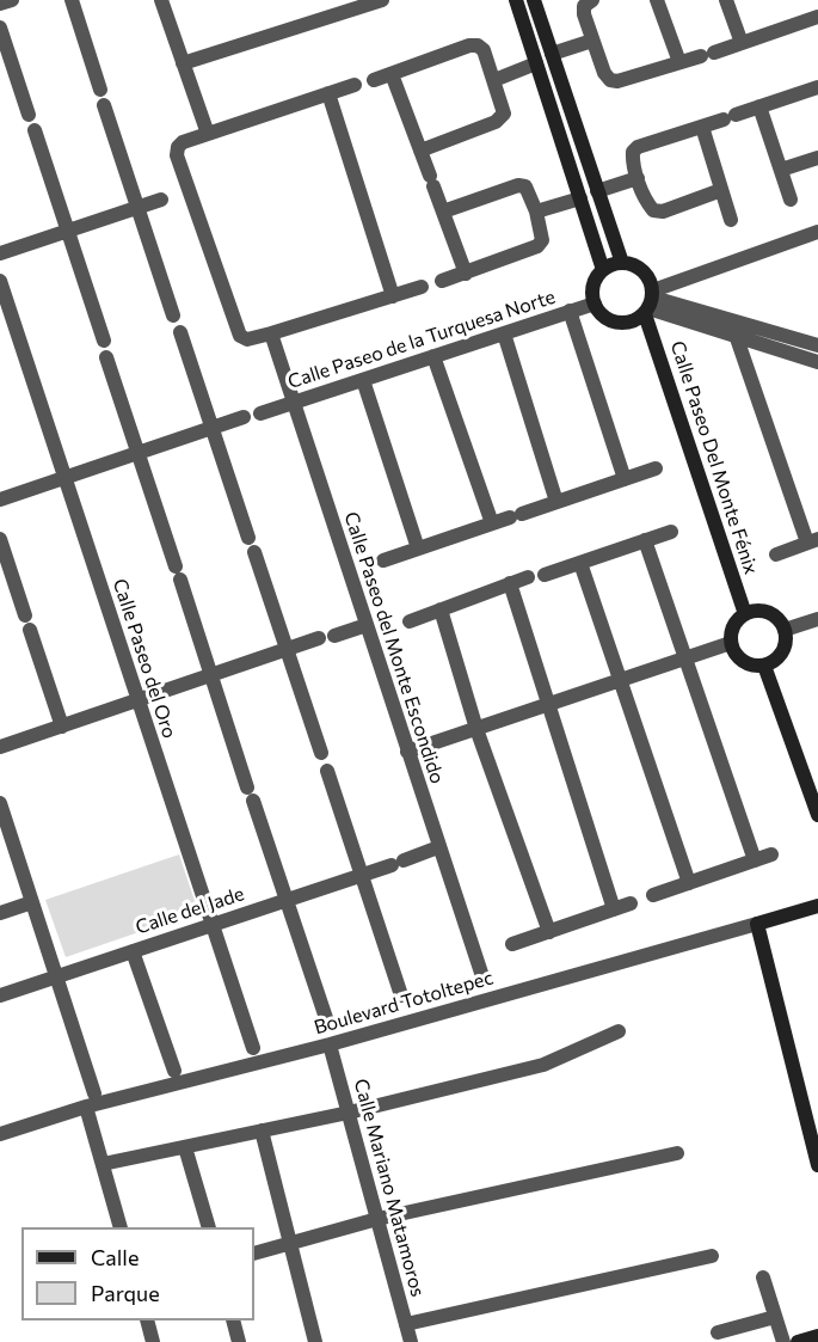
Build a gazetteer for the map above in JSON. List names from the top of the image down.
{
  "streets": {
    "main road": ["Calle Paseo Del Monte Fénix", "Boulevard Totoltepec"],
    "street": [
      "Calle Paseo de la Turquesa Norte",
      "Calle Paseo del Monte Escondido",
      "Calle Paseo del Oro",
      "Calle del Jade",
      "Calle Mariano Matamoros"
    ]
  },
  "crossings": [
    ["Calle Paseo de la Turquesa Norte", "Calle Paseo Del Monte Fénix"],
    ["Calle Paseo de la Turquesa Norte", "Calle Paseo del Monte Escondido"],
    ["Calle Paseo del Monte Escondido", "Calle del Jade"],
    ["Calle Paseo del Oro", "Calle del Jade"],
    ["Boulevard Totoltepec", "Calle Mariano Matamoros"]
  ],
  "legend": ["Calle", "Parque"]
}
